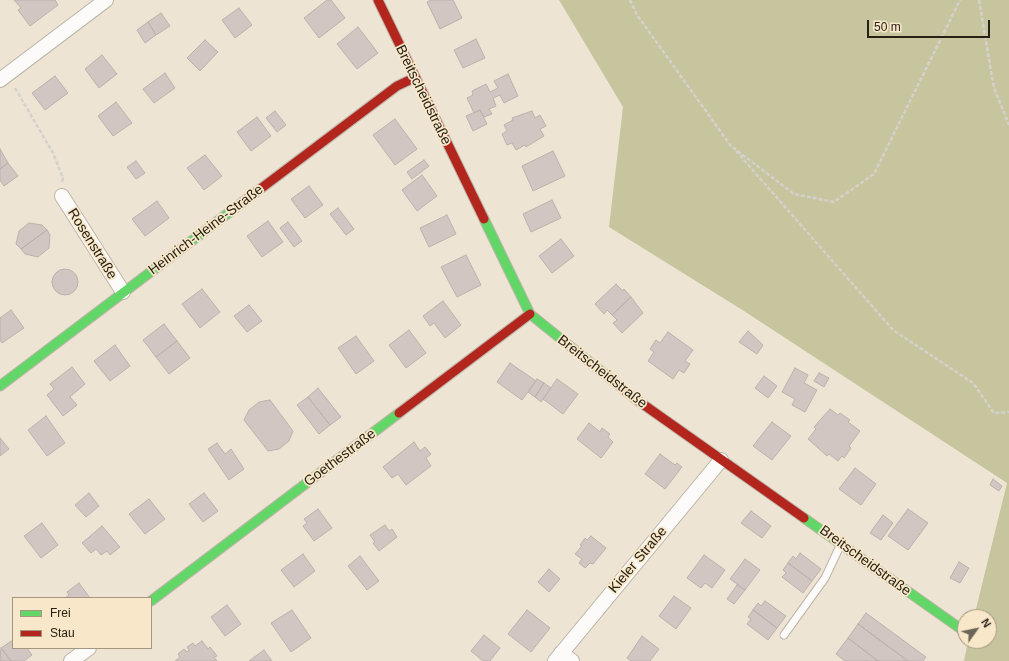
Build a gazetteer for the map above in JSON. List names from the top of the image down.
{
  "streets": {
    "street": [
      "Breitscheidstraße",
      "Heinrich-Heine-Straße",
      "Rosenstraße",
      "Goethestraße",
      "Kieler Straße"
    ]
  },
  "crossings": [
    ["Breitscheidstraße", "Heinrich-Heine-Straße"],
    ["Breitscheidstraße", "Goethestraße"],
    ["Breitscheidstraße", "Kieler Straße"],
    ["Heinrich-Heine-Straße", "Rosenstraße"]
  ],
  "legend": ["Frei", "Stau"],
  "scale_bar": "50 m",
  "north": "top right"
}
